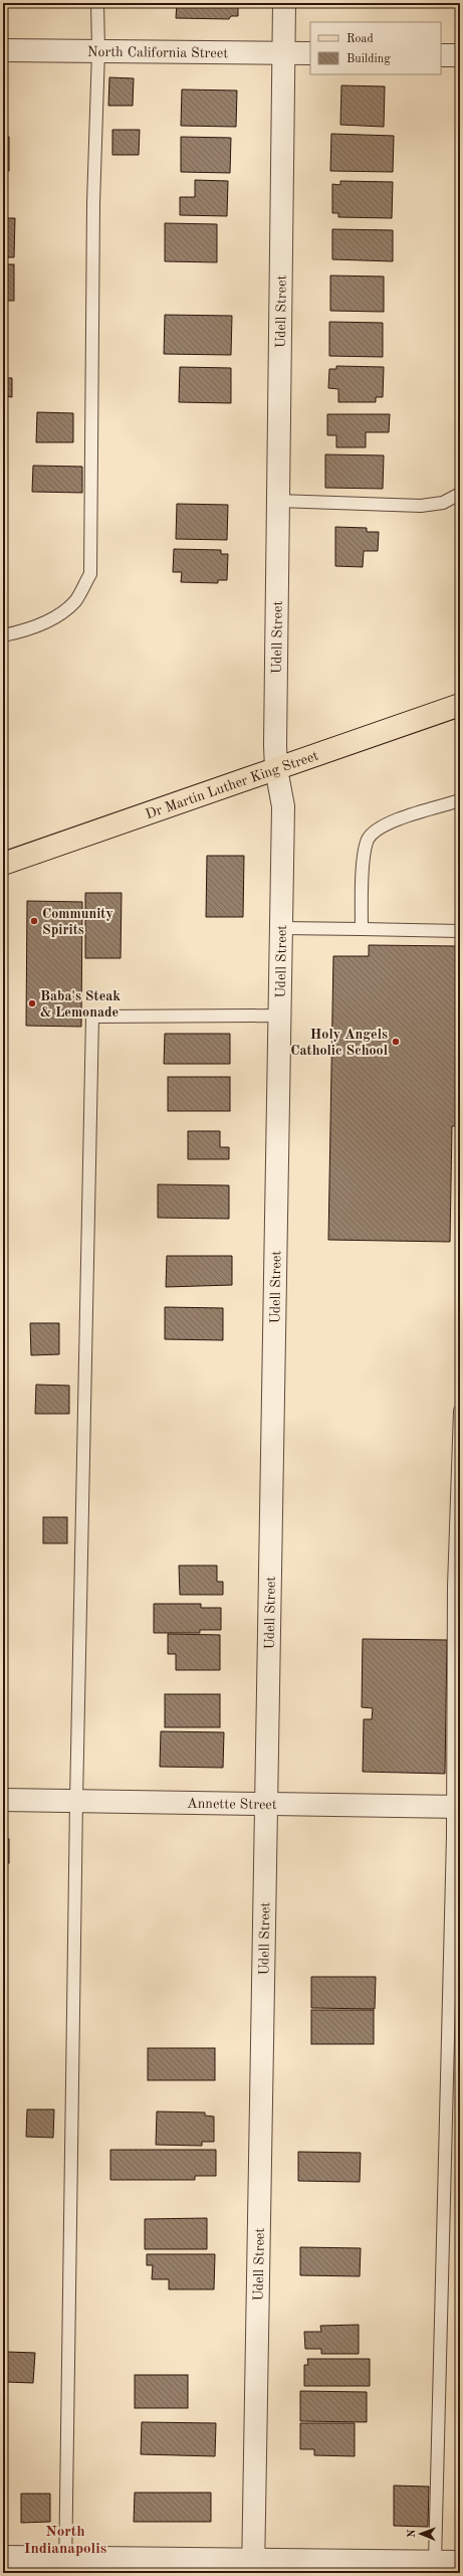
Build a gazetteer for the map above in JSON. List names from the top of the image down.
{
  "streets": {
    "main road": ["Dr Martin Luther King Street"],
    "street": ["North California Street", "Udell Street", "Annette Street"]
  },
  "crossings": [
    ["North California Street", "Udell Street"],
    ["Udell Street", "Dr Martin Luther King Street"],
    ["Udell Street", "Annette Street"]
  ],
  "districts": ["North Indianapolis"],
  "places": ["Community Spirits", "Baba's Steak & Lemonade", "Holy Angels Catholic School"],
  "legend": ["Road", "Building"],
  "north": "left"
}
